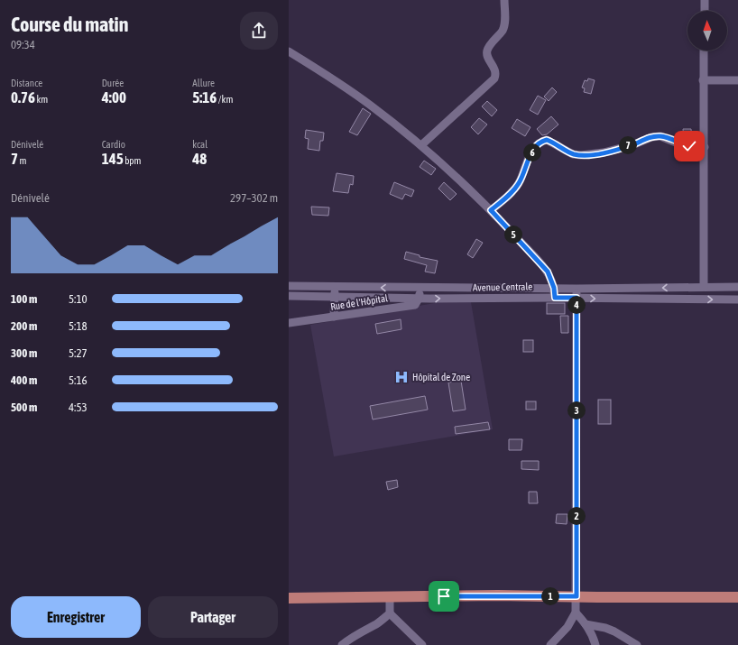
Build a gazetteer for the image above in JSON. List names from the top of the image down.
{
  "streets": {
    "street": ["Avenue Centrale", "Rue de l'Hôpital"]
  },
  "crossings": [
    ["Avenue Centrale", "Rue de l'Hôpital"]
  ],
  "places": {
    "hospital": ["Hôpital de Zone"]
  },
  "north": "top",
  "page": {
    "heading": ["Course du matin", "09:34"],
    "stats": [
      ["Distance", "0.76 km"],
      ["Durée", "4:00"],
      ["Allure", "5:16 /km"],
      ["Dénivelé", "7 m"],
      ["Cardio", "145 bpm"],
      ["kcal", "48"]
    ],
    "pins": [
      "7",
      "6",
      "5",
      "4",
      "3",
      "2",
      "1"
    ],
    "chart": ["Dénivelé", "297–302 m"],
    "list": [
      {
        "name": "100 m",
        "note": "5:10"
      },
      {
        "name": "200 m",
        "note": "5:18"
      },
      {
        "name": "300 m",
        "note": "5:27"
      },
      {
        "name": "400 m",
        "note": "5:16"
      },
      {
        "name": "500 m",
        "note": "4:53"
      }
    ],
    "buttons": ["Enregistrer", "Partager"]
  }
}
